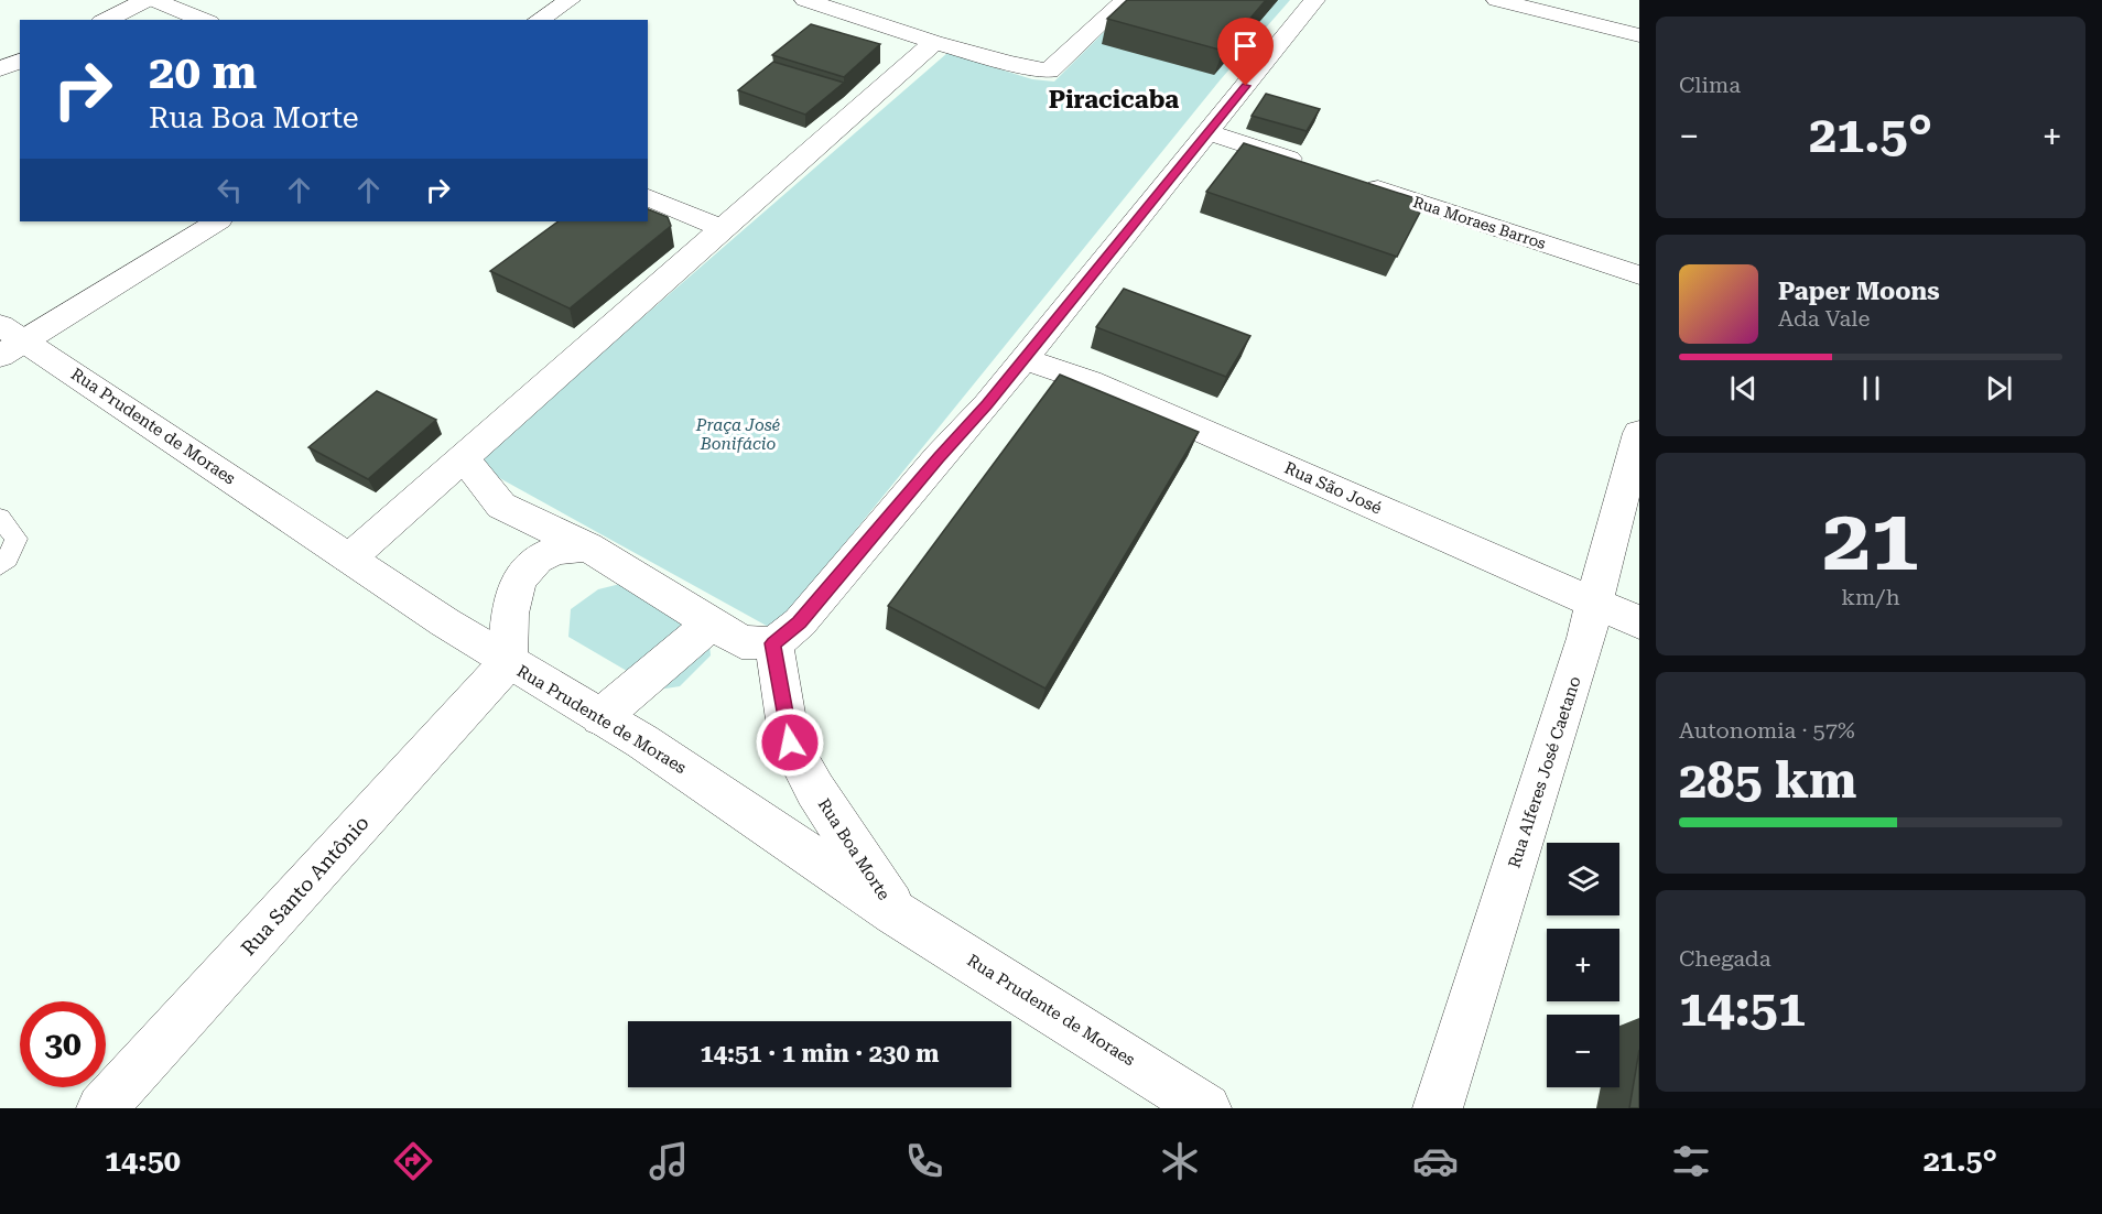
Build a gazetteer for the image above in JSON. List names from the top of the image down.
{
  "streets": {
    "street": [
      "Rua Moraes Barros",
      "Rua Prudente de Moraes",
      "Rua São José",
      "Rua Alferes José Caetano",
      "Rua Boa Morte",
      "Rua Santo Antônio"
    ]
  },
  "crossings": [
    ["Rua Prudente de Moraes", "Rua Boa Morte"],
    ["Rua Prudente de Moraes", "Rua Santo Antônio"],
    ["Rua São José", "Rua Alferes José Caetano"]
  ],
  "districts": ["Piracicaba"],
  "parks": ["Praça José Bonifácio"],
  "page": {
    "tile": [
      "Clima",
      ["21", "km/h"],
      ["Autonomia · 57%", "285 km"],
      ["Chegada", "14:51"]
    ],
    "turn": ["20 m", "Rua Boa Morte"],
    "heat": ["−", "21.5°", "+"],
    "song": ["Paper Moons", "Ada Vale"],
    "map_buttons": ["+", "−"],
    "limit": "30",
    "trip": "14:51 · 1 min · 230 m",
    "tabs": ["14:50", "21.5°"]
  }
}
